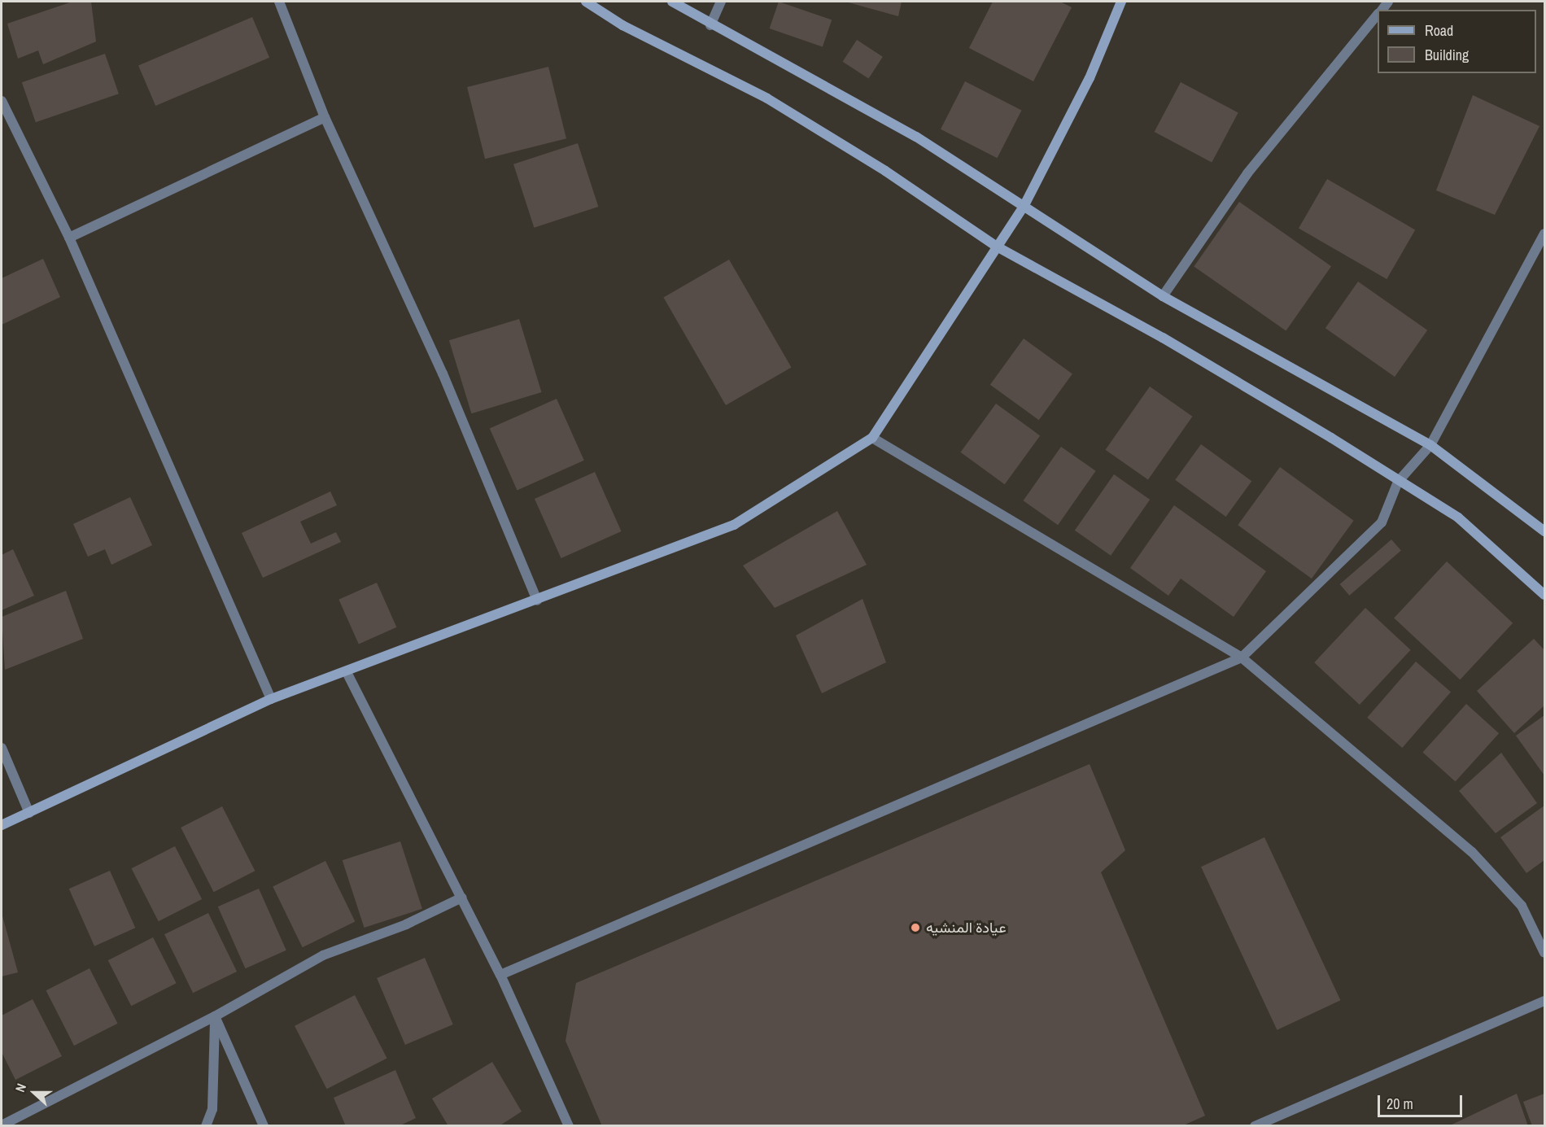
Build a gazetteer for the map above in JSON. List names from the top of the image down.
{
  "places": ["عيادة المنشيه"],
  "legend": ["Road", "Building"],
  "scale_bar": "20 m",
  "north": "left"
}
